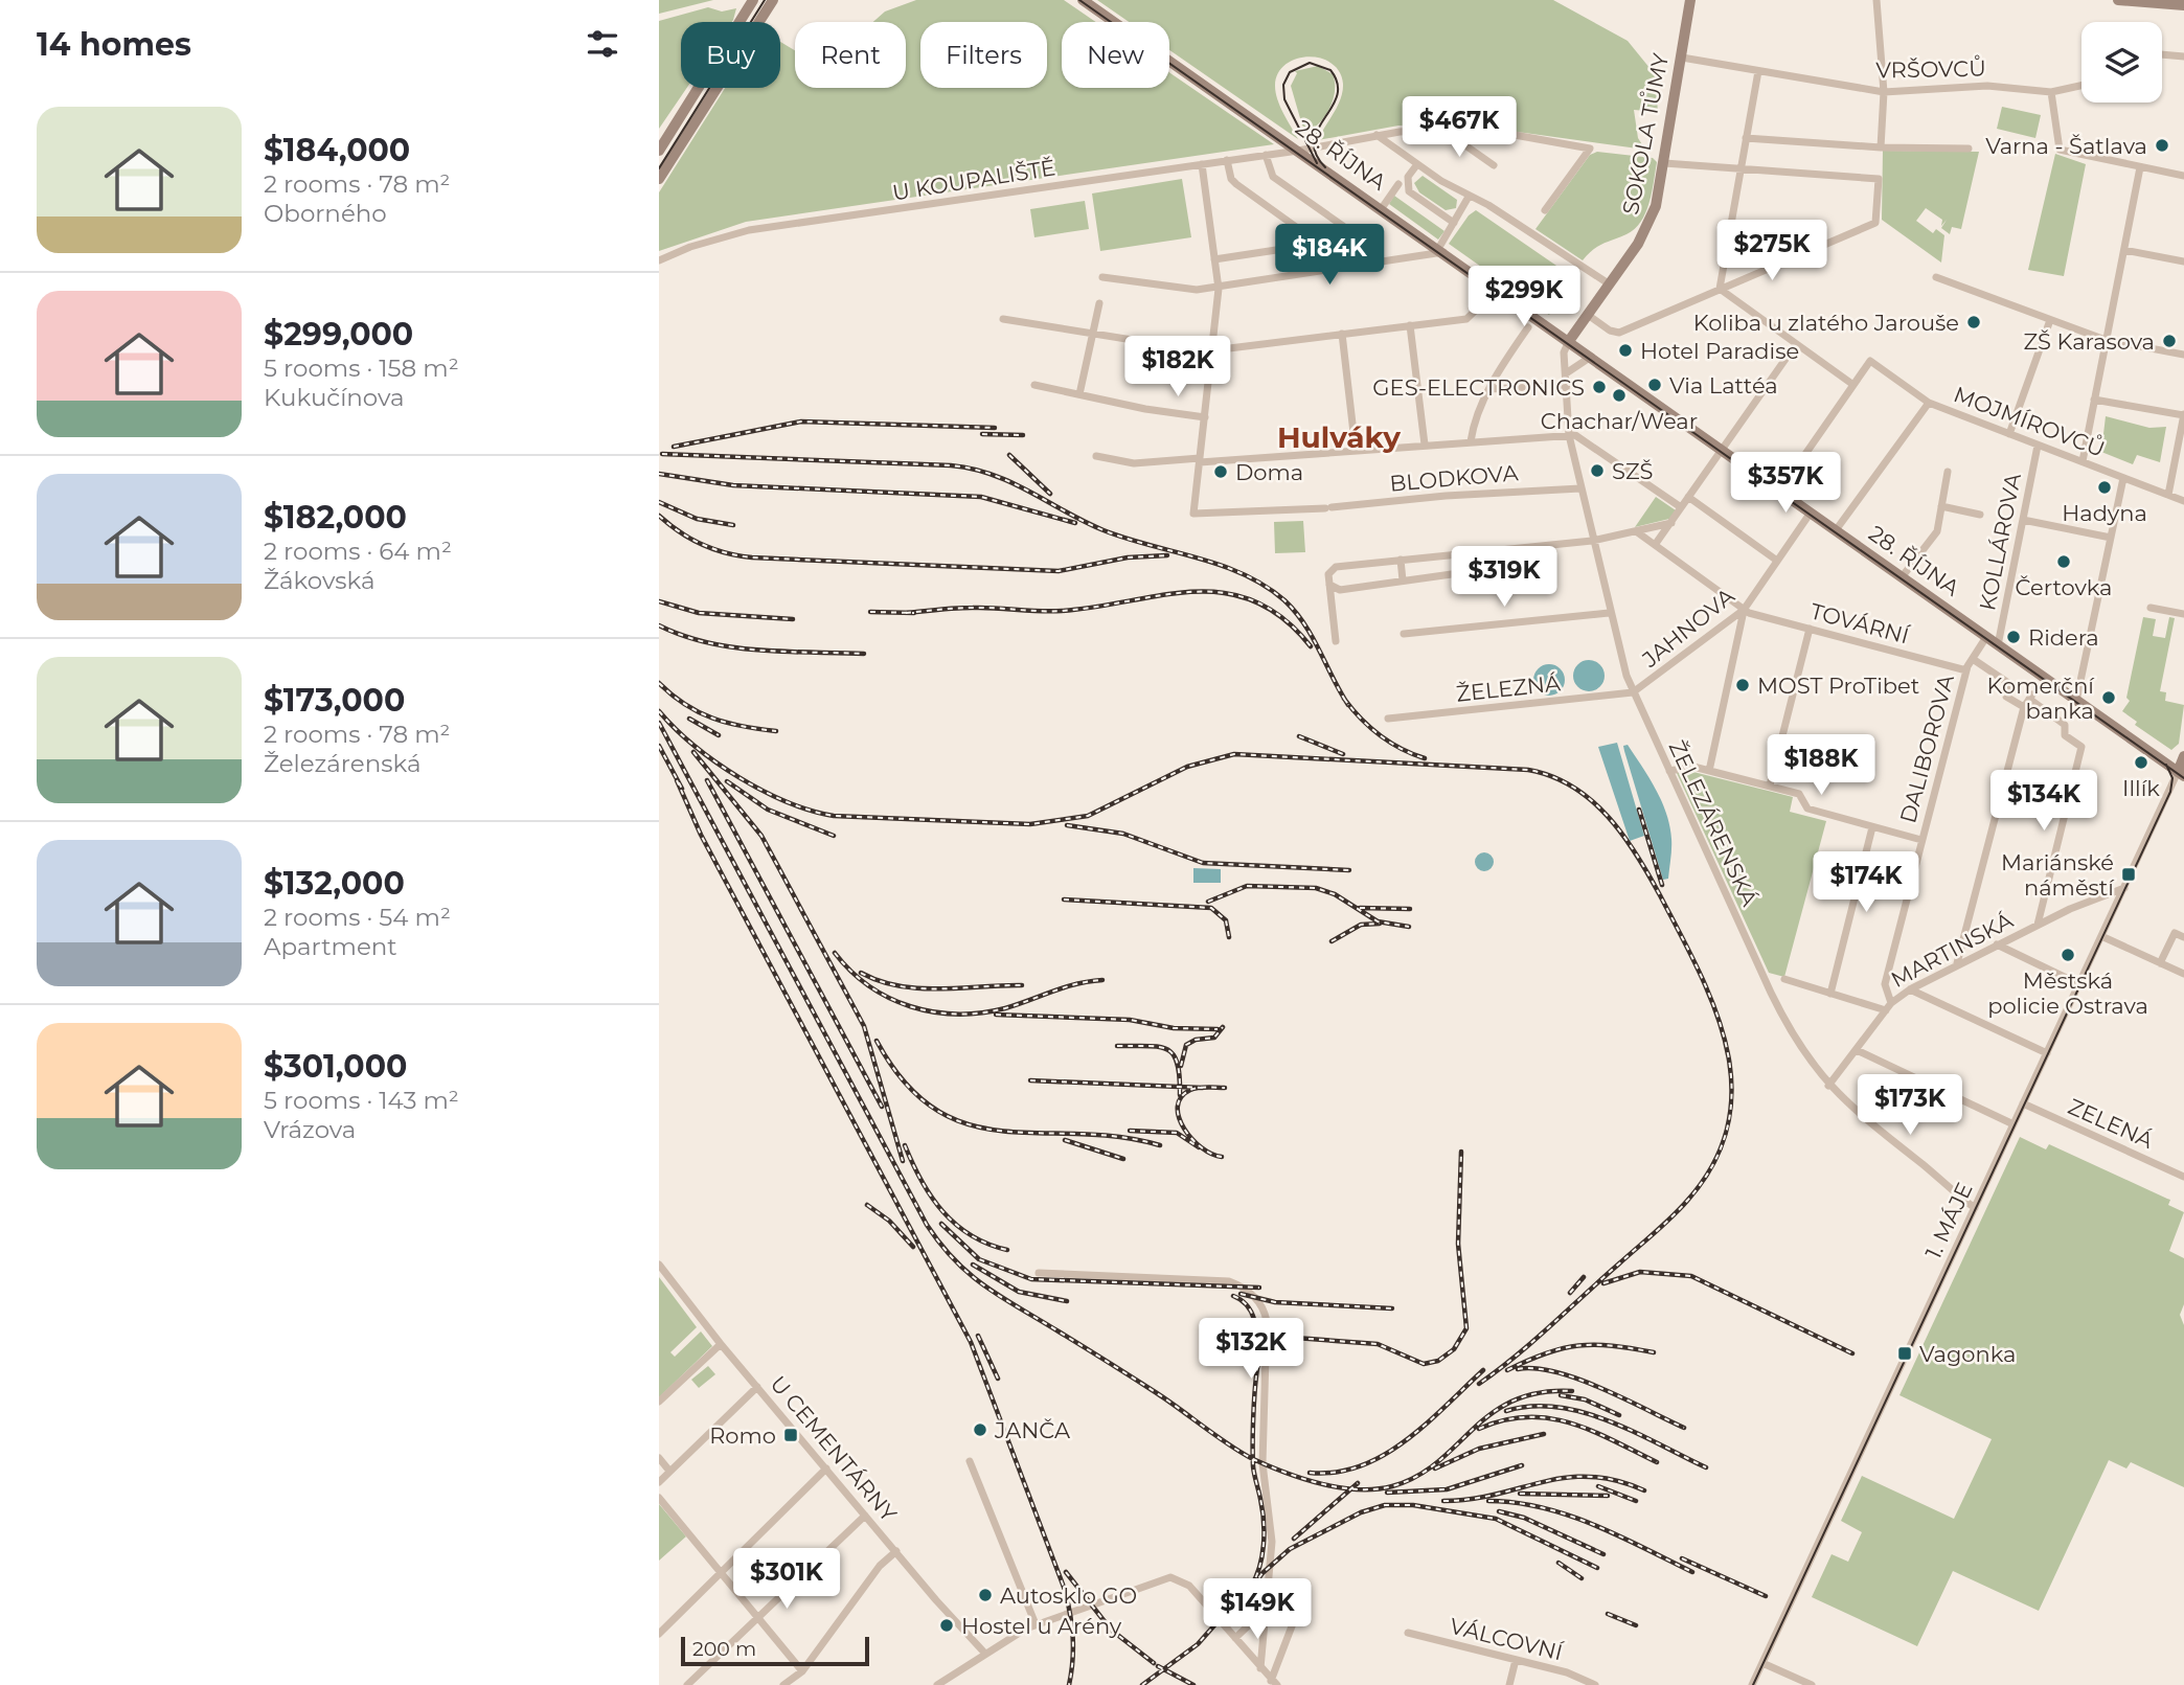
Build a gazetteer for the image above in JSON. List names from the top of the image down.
{
  "streets": {
    "main road": ["SOKOLA TŮMY", "28. ŘÍJNA"],
    "street": [
      "VRŠOVCŮ",
      "U KOUPALIŠTĚ",
      "MOJMÍROVCŮ",
      "BLODKOVA",
      "KOLLÁROVA",
      "TOVÁRNÍ",
      "JAHNOVA",
      "ŽELEZNÁ",
      "DALIBOROVA",
      "ŽELEZÁRENSKÁ",
      "MARTINSKÁ",
      "ZELENÁ",
      "1. MÁJE",
      "U CEMENTÁRNY",
      "VÁLCOVNÍ"
    ]
  },
  "crossings": [
    ["VRŠOVCŮ", "SOKOLA TŮMY"],
    ["SOKOLA TŮMY", "28. ŘÍJNA"],
    ["SOKOLA TŮMY", "ŽELEZÁRENSKÁ"],
    ["28. ŘÍJNA", "U KOUPALIŠTĚ"],
    ["28. ŘÍJNA", "KOLLÁROVA"],
    ["28. ŘÍJNA", "JAHNOVA"],
    ["28. ŘÍJNA", "DALIBOROVA"],
    ["28. ŘÍJNA", "ŽELEZÁRENSKÁ"],
    ["28. ŘÍJNA", "1. MÁJE"],
    ["MOJMÍROVCŮ", "KOLLÁROVA"],
    ["BLODKOVA", "ŽELEZÁRENSKÁ"],
    ["TOVÁRNÍ", "JAHNOVA"],
    ["TOVÁRNÍ", "DALIBOROVA"],
    ["JAHNOVA", "ŽELEZNÁ"],
    ["JAHNOVA", "ŽELEZÁRENSKÁ"],
    ["ŽELEZNÁ", "ŽELEZÁRENSKÁ"],
    ["DALIBOROVA", "MARTINSKÁ"],
    ["ŽELEZÁRENSKÁ", "MARTINSKÁ"],
    ["ŽELEZÁRENSKÁ", "1. MÁJE"],
    ["MARTINSKÁ", "1. MÁJE"],
    ["ZELENÁ", "1. MÁJE"]
  ],
  "districts": ["Hulváky"],
  "places": {
    "other": [
      "Varna - Šatlava",
      "Koliba u zlatého Jarouše",
      "ZŠ Karasova",
      "Hotel Paradise",
      "Via Lattéa",
      "GES-ELECTRONICS",
      "Chachar/Wear",
      "SZŠ",
      "Doma",
      "Hadyna",
      "Čertovka",
      "Ridera",
      "MOST ProTibet",
      "Komerční banka",
      "Illík",
      "Městská policie Ostrava",
      "JANČA",
      "Autosklo GO",
      "Hostel u Arény"
    ],
    "transit": ["Mariánské náměstí", "Vagonka", "Romo"]
  },
  "scale_bar": "200 m",
  "page": {
    "heading": "14 homes",
    "chip": [
      "Buy",
      "Rent",
      "Filters",
      "New"
    ],
    "list": [
      {
        "name": "$184,000",
        "note": "2 rooms · 78 m² · Oborného"
      },
      {
        "name": "$299,000",
        "note": "5 rooms · 158 m² · Kukučínova"
      },
      {
        "name": "$182,000",
        "note": "2 rooms · 64 m² · Žákovská"
      },
      {
        "name": "$173,000",
        "note": "2 rooms · 78 m² · Železárenská"
      },
      {
        "name": "$132,000",
        "note": "2 rooms · 54 m² · Apartment"
      },
      {
        "name": "$301,000",
        "note": "5 rooms · 143 m² · Vrázova"
      }
    ],
    "price": [
      "$467K",
      "$275K",
      "$184K",
      "$299K",
      "$182K",
      "$357K",
      "$319K",
      "$188K",
      "$134K",
      "$174K",
      "$173K",
      "$132K",
      "$301K",
      "$149K"
    ],
    "scale": "200 m"
  }
}
